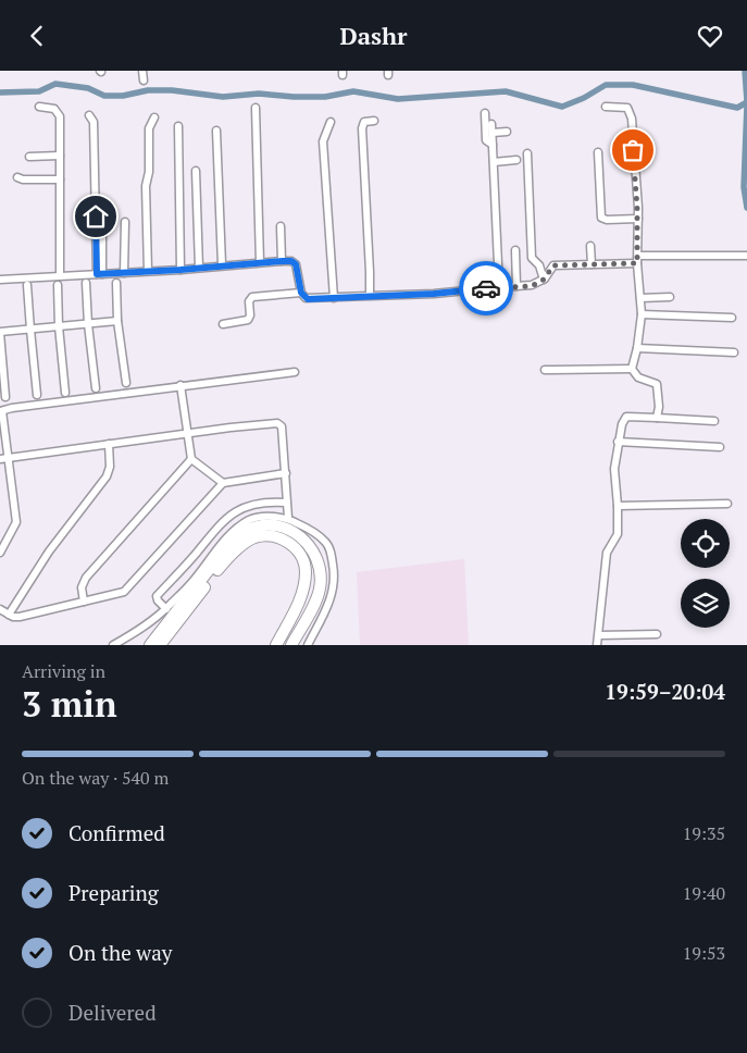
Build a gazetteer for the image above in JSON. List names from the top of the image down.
{
  "page": {
    "header": "Dashr",
    "heading": ["3 min", "Arriving in", "19:59–20:04"],
    "bar": "On the way · 540 m",
    "list": [
      ["Confirmed", "19:35"],
      ["Preparing", "19:40"],
      ["On the way", "19:53"],
      "Delivered"
    ]
  }
}
